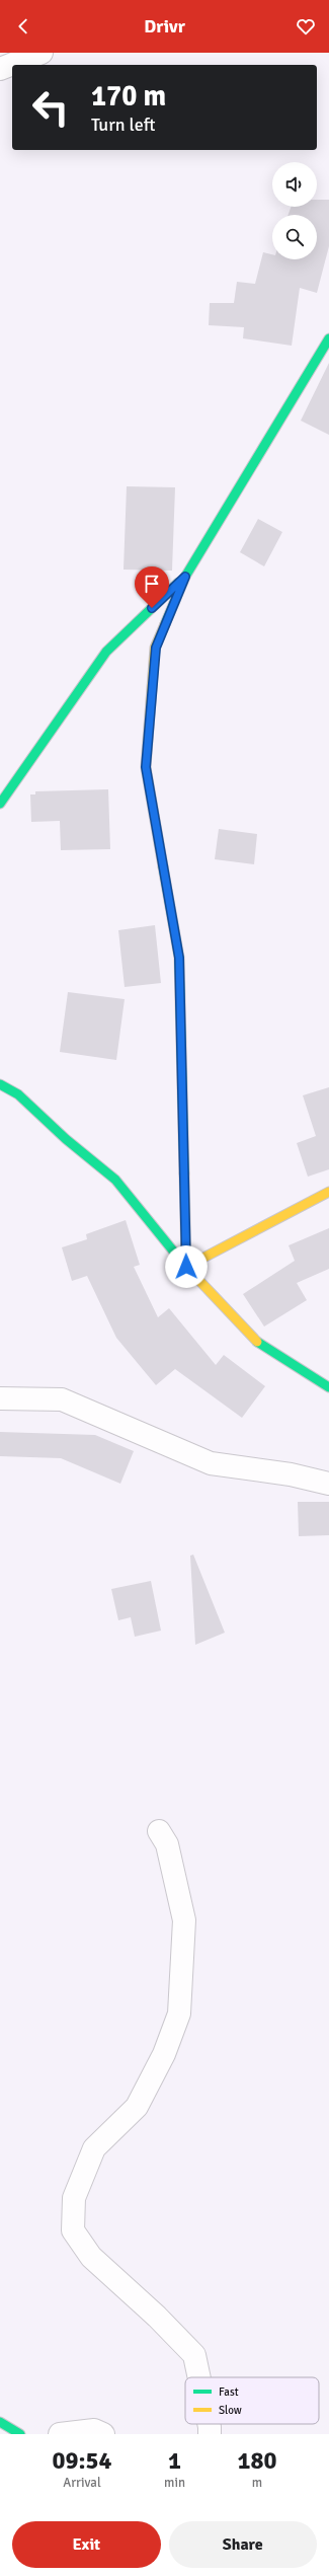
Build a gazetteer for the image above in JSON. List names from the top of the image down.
{
  "legend": ["Fast", "Slow"],
  "page": {
    "header": "Drivr",
    "turn": ["170 m", "Turn left"],
    "eta": [
      "09:54",
      "Arrival",
      "1",
      "min",
      "180",
      "m"
    ],
    "buttons": ["Exit", "Share"]
  }
}
